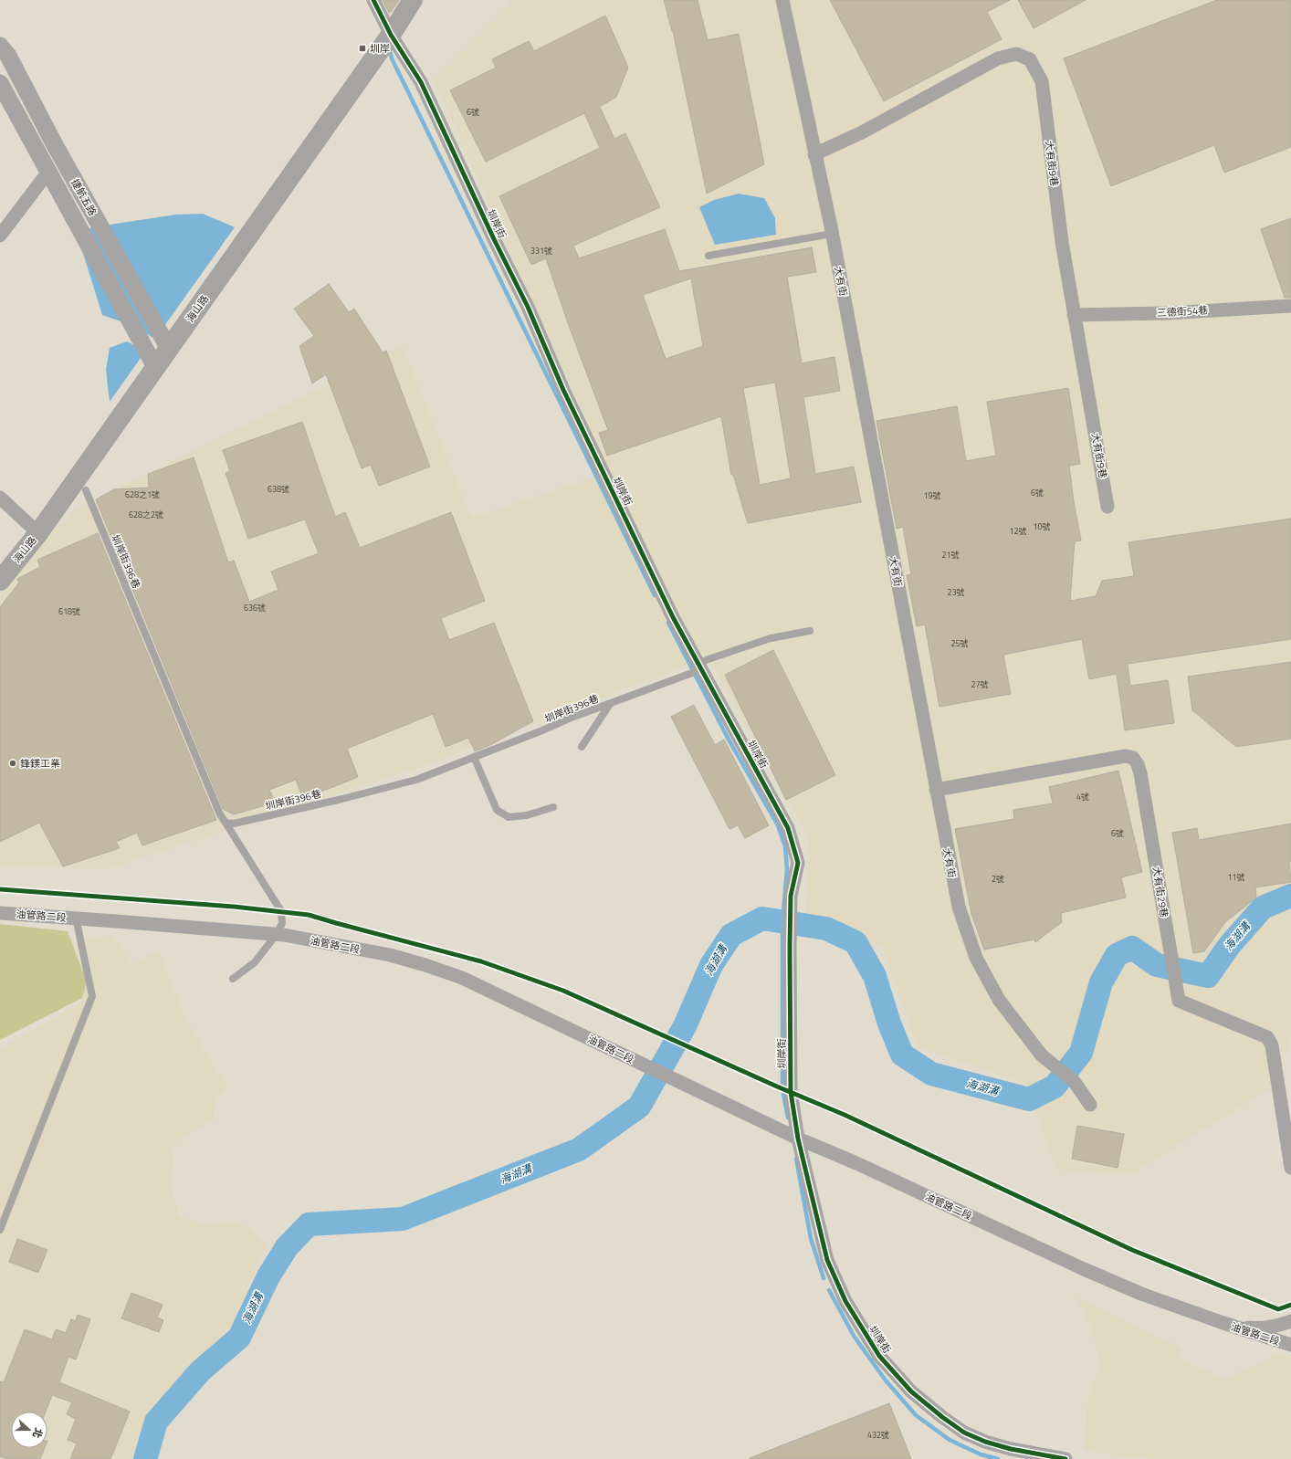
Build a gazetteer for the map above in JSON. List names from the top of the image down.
{
  "streets": {
    "main road": ["海山路"],
    "street": [
      "大有街9巷",
      "捷航五路",
      "圳岸街",
      "大有街",
      "三德街54巷",
      "大有街29巷",
      "油管路二段"
    ],
    "lane": ["圳岸街396巷"]
  },
  "crossings": [
    ["大有街9巷", "大有街"],
    ["大有街9巷", "三德街54巷"],
    ["捷航五路", "海山路"],
    ["圳岸街", "海山路"],
    ["圳岸街", "圳岸街396巷"],
    ["圳岸街", "油管路二段"],
    ["大有街", "大有街29巷"]
  ],
  "water": ["海湖溝"],
  "places": {
    "transit": ["圳岸"],
    "other": ["鋒鎂工業"]
  },
  "house_numbers": [
    "6號",
    "331號",
    "638號",
    "6號",
    "628之1號",
    "19號",
    "628之2號",
    "10號",
    "12號",
    "21號",
    "23號",
    "636號",
    "618號",
    "25號",
    "27號",
    "4號",
    "6號",
    "11號",
    "2號",
    "432號"
  ],
  "north": "right"
}
